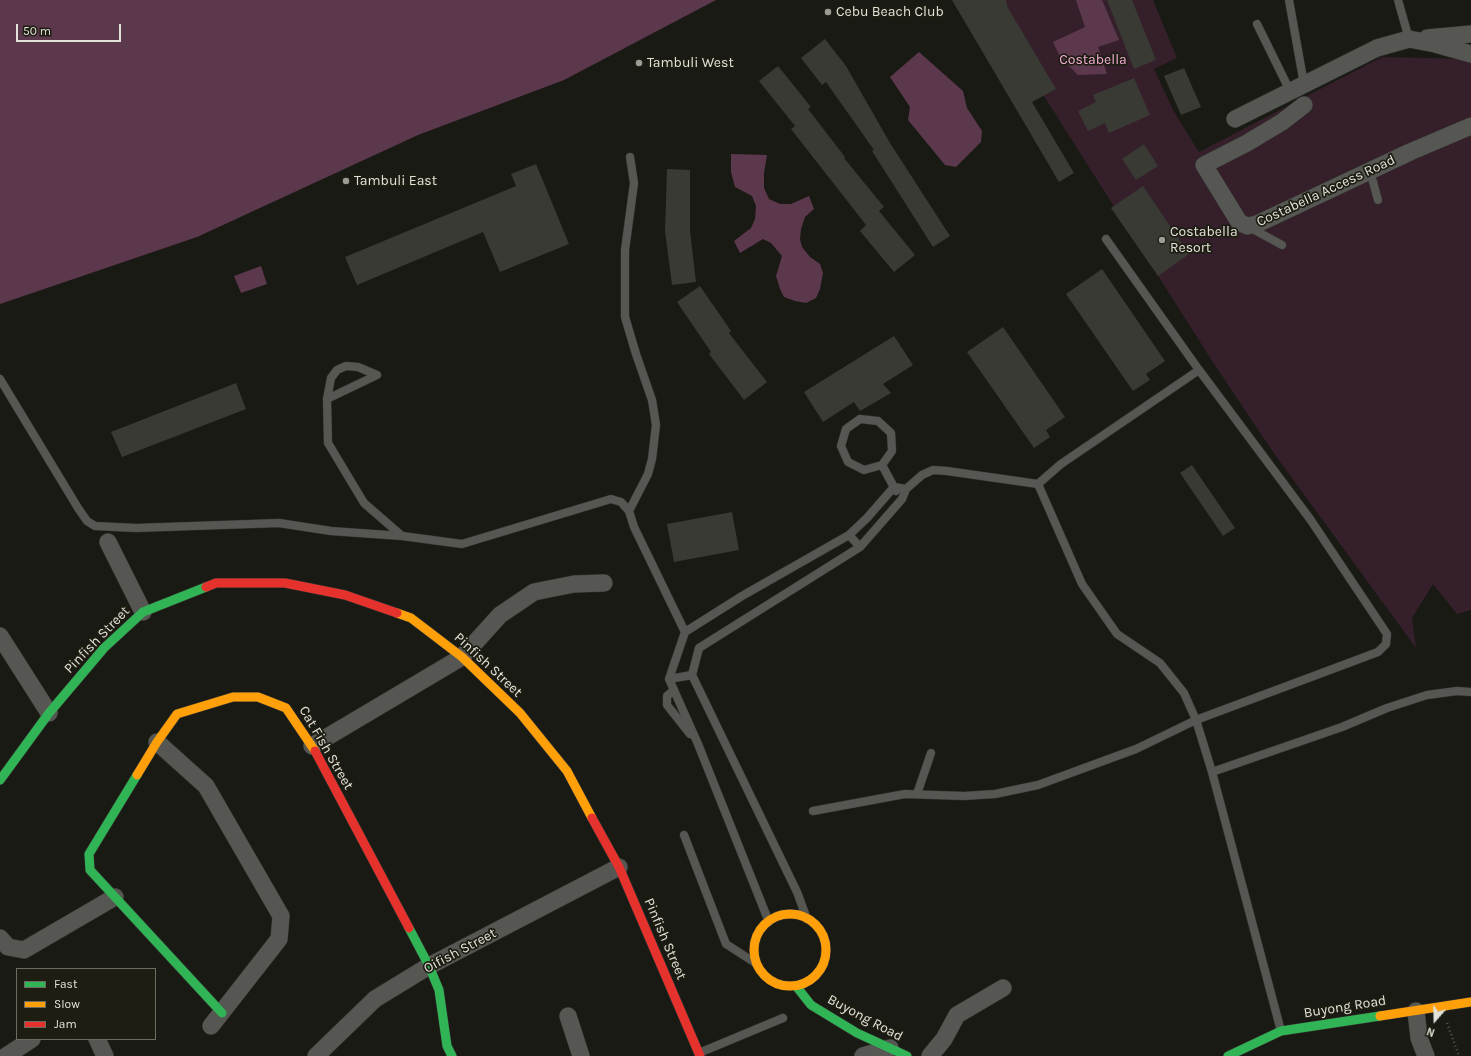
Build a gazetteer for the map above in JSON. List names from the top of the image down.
{
  "streets": {
    "street": [
      "Costabella Access Road",
      "Pinfish Street",
      "Cat Fish Street",
      "Oifish Street",
      "Buyong Road"
    ]
  },
  "crossings": [
    ["Pinfish Street", "Oifish Street"],
    ["Cat Fish Street", "Oifish Street"]
  ],
  "parks": ["Costabella"],
  "places": [
    "Cebu Beach Club",
    "Tambuli West",
    "Tambuli East",
    "Costabella Resort"
  ],
  "legend": ["Fast", "Slow", "Jam"],
  "scale_bar": "50 m",
  "north": "bottom"
}
